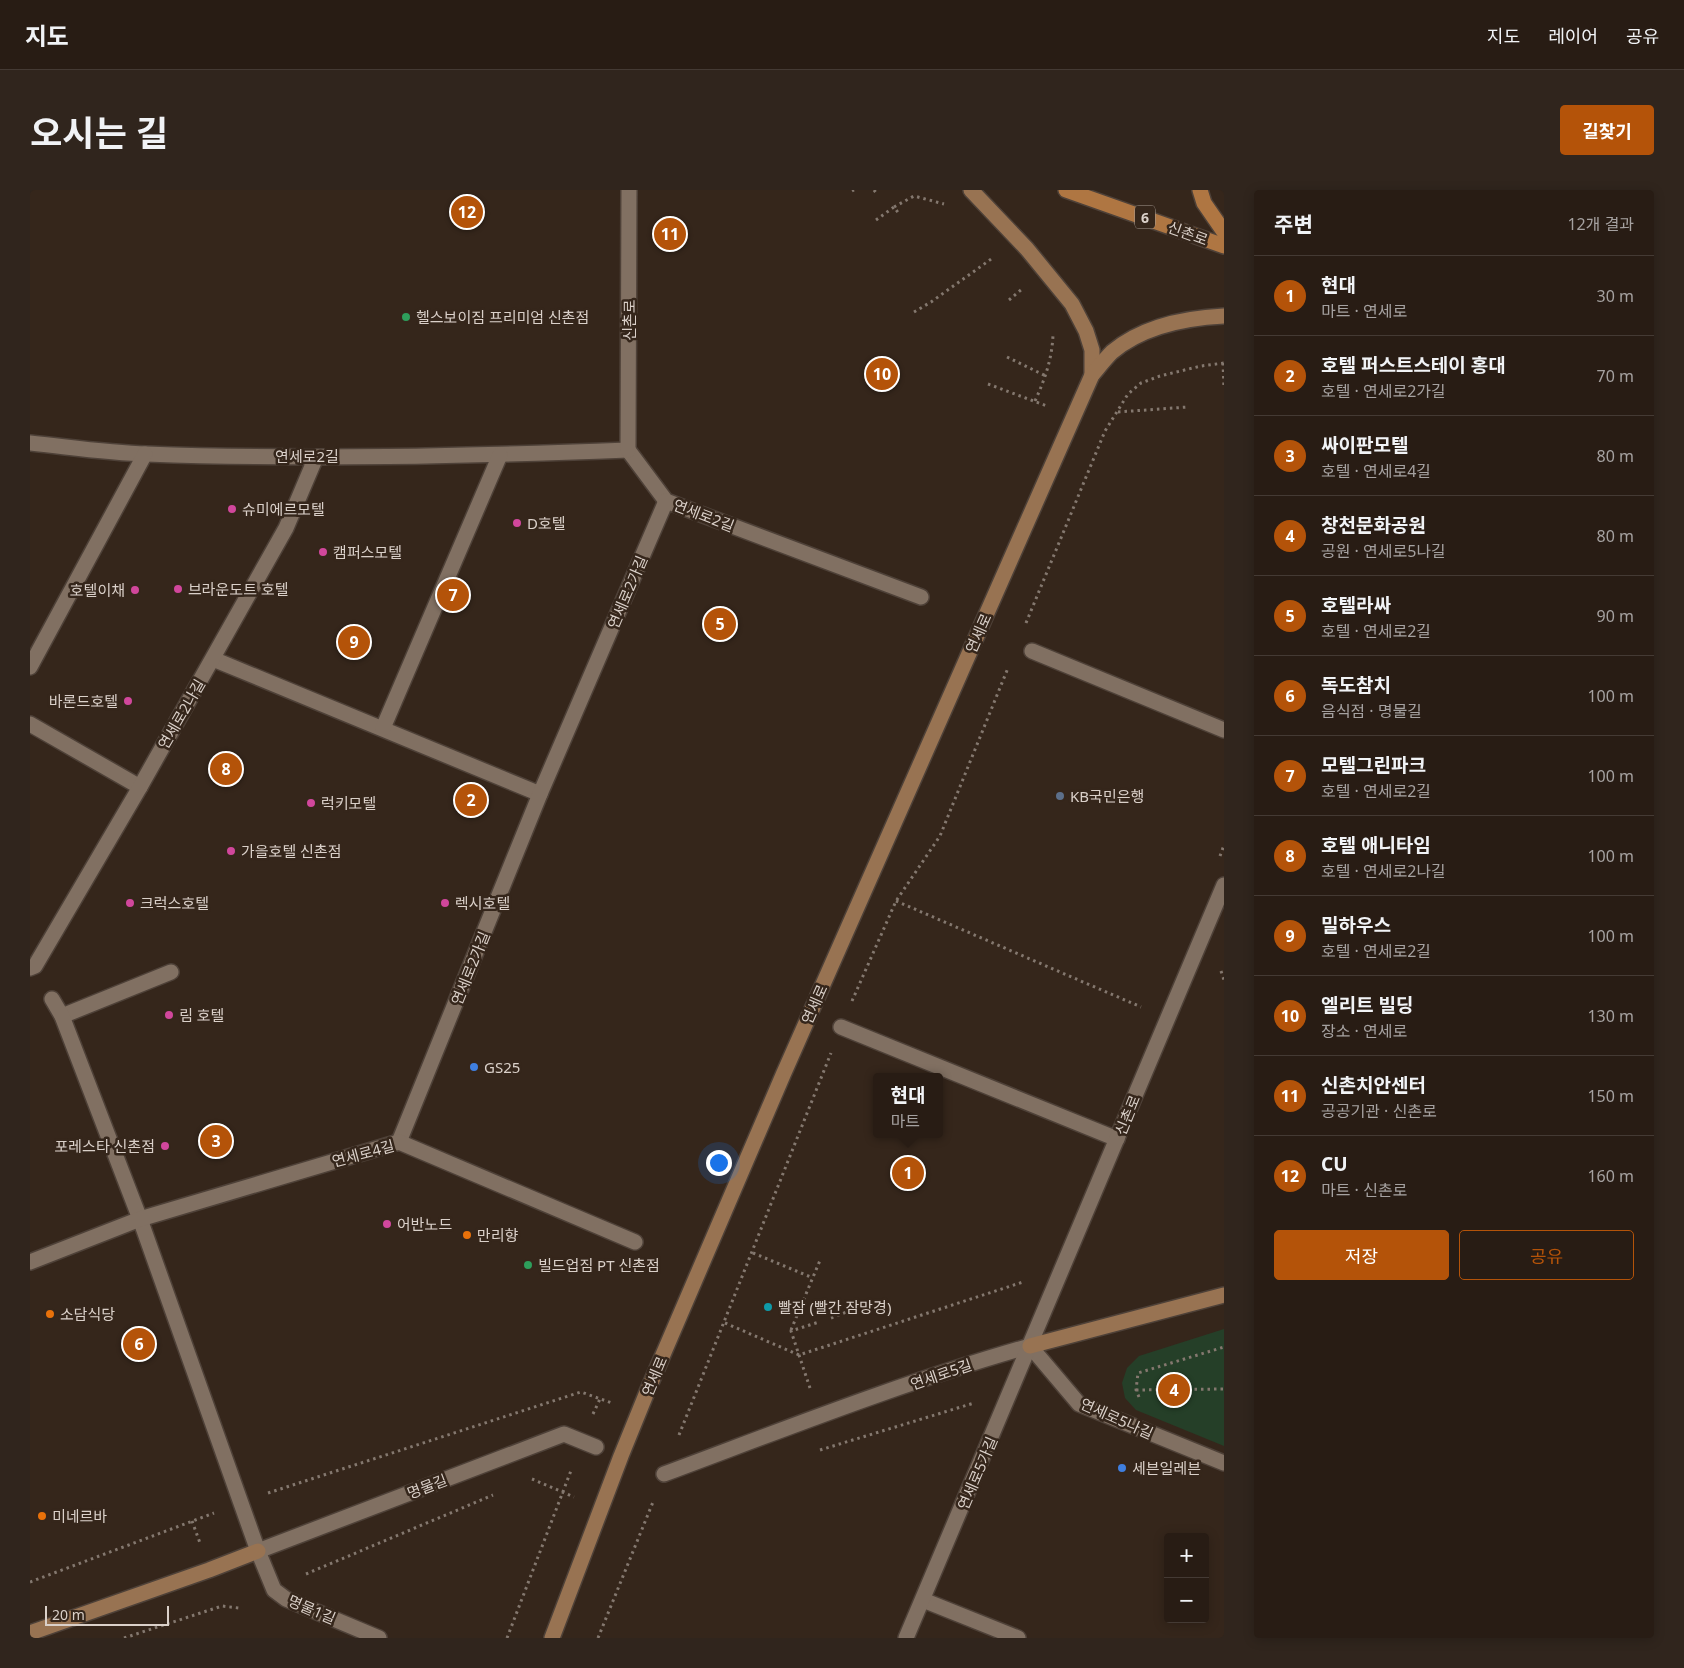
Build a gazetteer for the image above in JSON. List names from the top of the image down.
{
  "streets": {
    "main road": ["6", "신촌로"],
    "street": [
      "연세로2길",
      "연세로2가길",
      "연세로",
      "연세로2나길",
      "연세로4길",
      "연세로5길",
      "연세로5나길",
      "연세로5가길",
      "명물길",
      "명물1길"
    ]
  },
  "crossings": [
    ["신촌로", "연세로2길"],
    ["신촌로", "연세로5길"],
    ["신촌로", "연세로5나길"],
    ["신촌로", "연세로5가길"],
    ["연세로2길", "연세로2가길"],
    ["연세로2길", "연세로2나길"],
    ["연세로2가길", "연세로4길"],
    ["연세로5길", "연세로5나길"],
    ["연세로5길", "연세로5가길"],
    ["연세로5나길", "연세로5가길"],
    ["명물길", "명물1길"]
  ],
  "places": [
    "헬스보이짐 프리미엄 신촌점",
    "슈미에르모텔",
    "D호텔",
    "캠퍼스모텔",
    "브라운도트 호텔",
    "호텔이채",
    "바론드호텔",
    "KB국민은행",
    "럭키모텔",
    "가을호텔 신촌점",
    "크럭스호텔",
    "렉시호텔",
    "림 호텔",
    "GS25",
    "포레스타 신촌점",
    "어반노드",
    "만리향",
    "빌드업짐 PT 신촌점",
    "빨잠 (빨간 잠망경)",
    "소담식당",
    "세븐일레븐",
    "미네르바"
  ],
  "scale_bar": "20 m",
  "page": {
    "header": "지도",
    "nav": ["지도", "레이어", "공유"],
    "title": "오시는 길",
    "buttons": [
      "길찾기",
      ["저장", "공유"]
    ],
    "heading": ["주변", "12개 결과"],
    "pins": [
      "12",
      "11",
      "10",
      "7",
      "5",
      "9",
      "8",
      "2",
      "3",
      "1",
      "6",
      "4"
    ],
    "list": [
      {
        "mark": "1",
        "name": "현대",
        "note": "마트 · 연세로",
        "value": "30 m"
      },
      {
        "mark": "2",
        "name": "호텔 퍼스트스테이 홍대",
        "note": "호텔 · 연세로2가길",
        "value": "70 m"
      },
      {
        "mark": "3",
        "name": "싸이판모텔",
        "note": "호텔 · 연세로4길",
        "value": "80 m"
      },
      {
        "mark": "4",
        "name": "창천문화공원",
        "note": "공원 · 연세로5나길",
        "value": "80 m"
      },
      {
        "mark": "5",
        "name": "호텔라싸",
        "note": "호텔 · 연세로2길",
        "value": "90 m"
      },
      {
        "mark": "6",
        "name": "독도참치",
        "note": "음식점 · 명물길",
        "value": "100 m"
      },
      {
        "mark": "7",
        "name": "모텔그린파크",
        "note": "호텔 · 연세로2길",
        "value": "100 m"
      },
      {
        "mark": "8",
        "name": "호텔 애니타임",
        "note": "호텔 · 연세로2나길",
        "value": "100 m"
      },
      {
        "mark": "9",
        "name": "밀하우스",
        "note": "호텔 · 연세로2길",
        "value": "100 m"
      },
      {
        "mark": "10",
        "name": "엘리트 빌딩",
        "note": "장소 · 연세로",
        "value": "130 m"
      },
      {
        "mark": "11",
        "name": "신촌치안센터",
        "note": "공공기관 · 신촌로",
        "value": "150 m"
      },
      {
        "mark": "12",
        "name": "CU",
        "note": "마트 · 신촌로",
        "value": "160 m"
      }
    ],
    "popup": ["현대", "마트"],
    "map_buttons": ["+", "−"],
    "scale": "20 m"
  }
}
